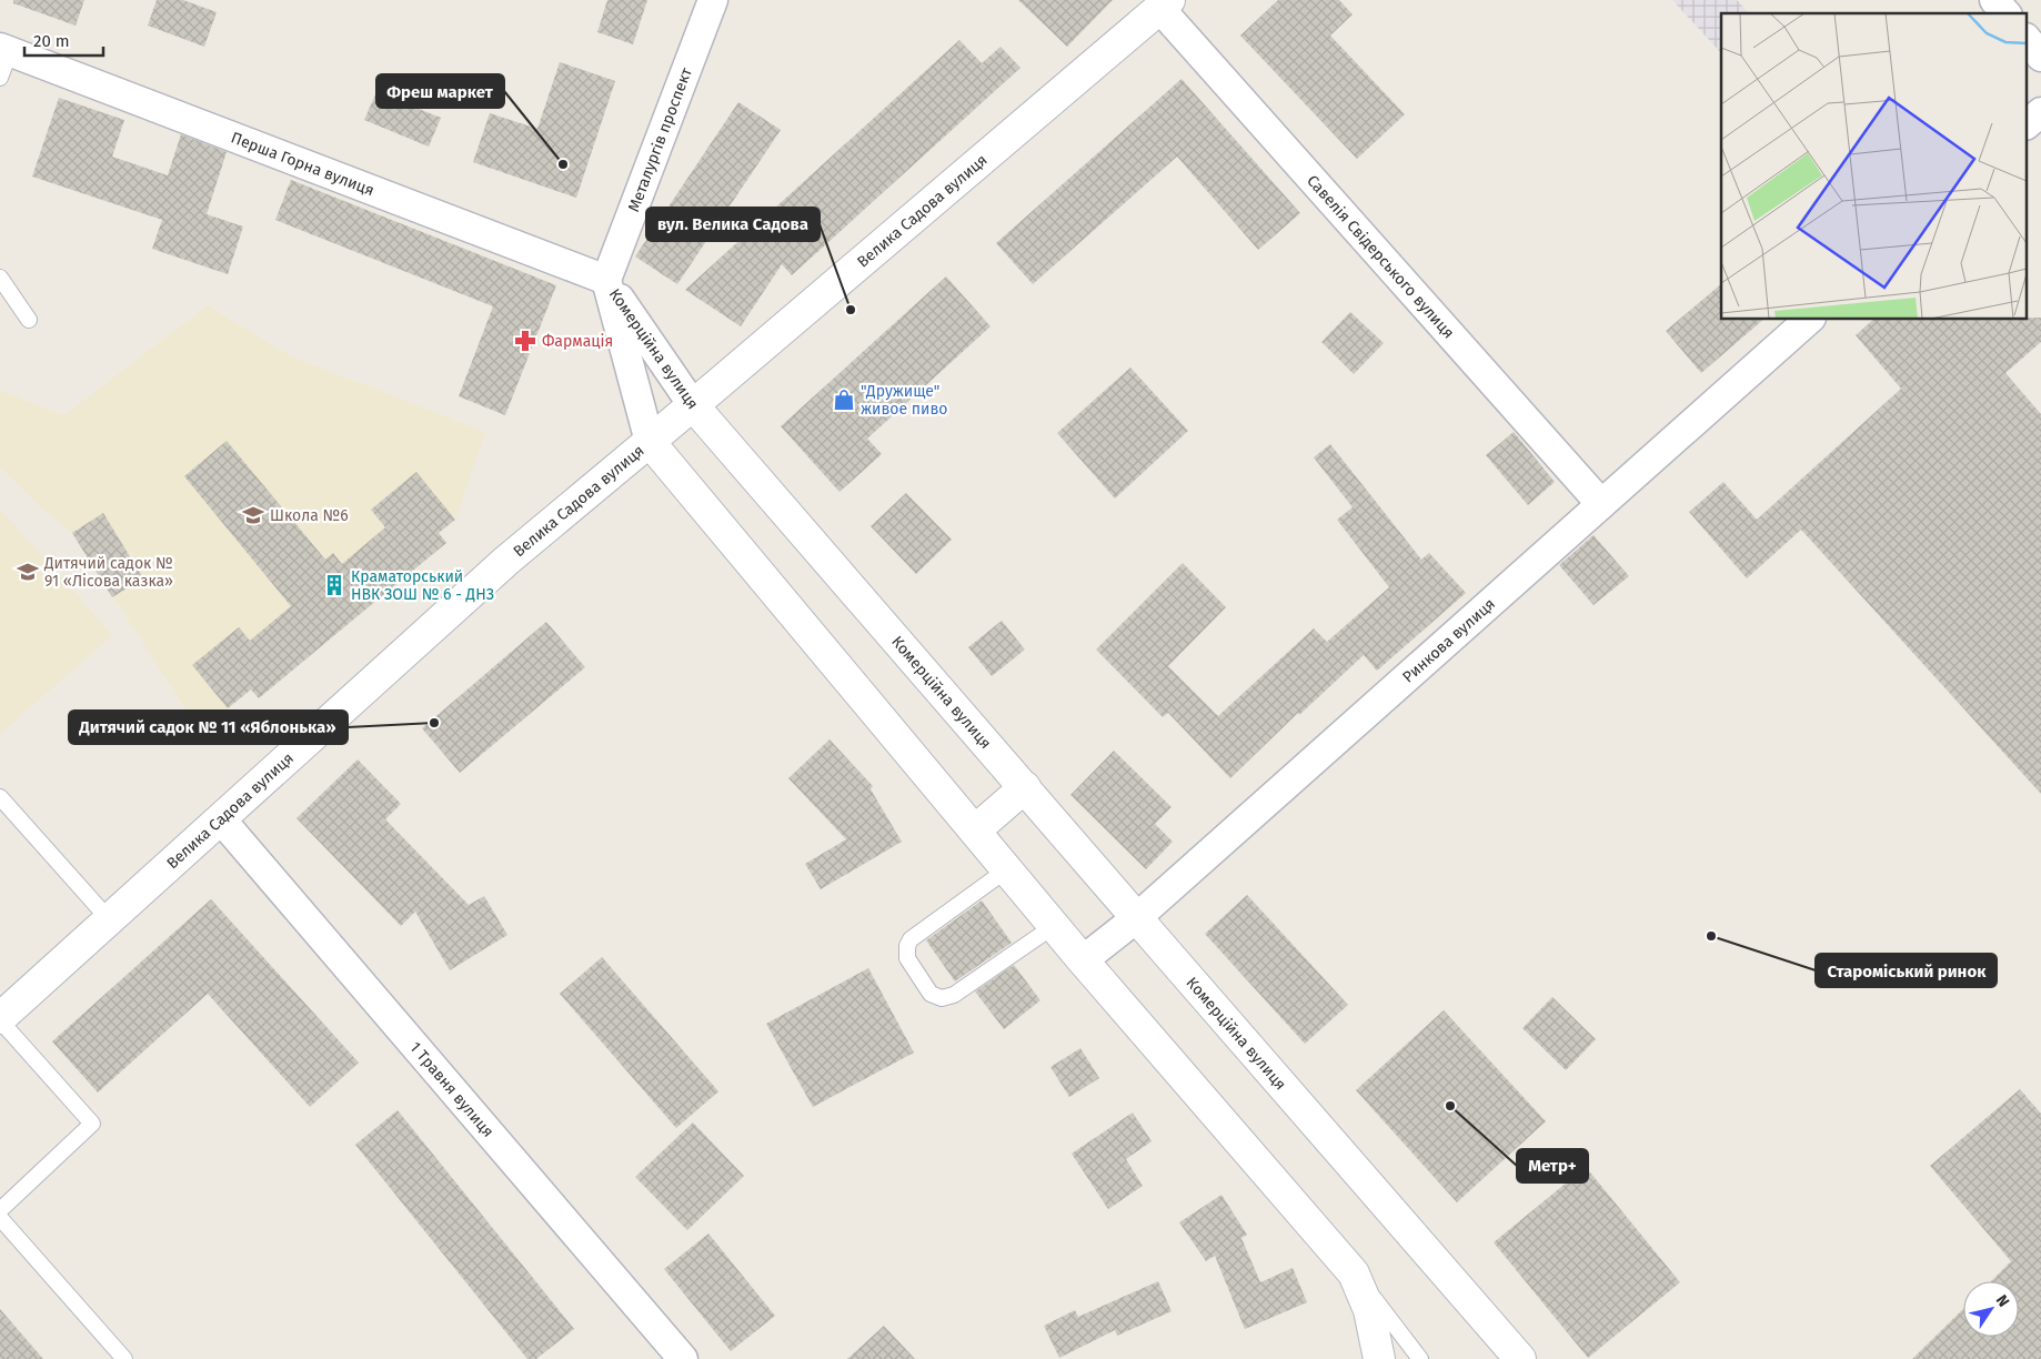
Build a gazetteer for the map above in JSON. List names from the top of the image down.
{
  "streets": {
    "street": [
      "Металургів проспект",
      "Перша Горна вулиця",
      "Велика Садова вулиця",
      "Савелія Свідерського вулиця",
      "Комерційна вулиця",
      "Ринкова вулиця",
      "1 Травня вулиця"
    ]
  },
  "crossings": [
    ["Металургів проспект", "Перша Горна вулиця"],
    ["Металургів проспект", "Комерційна вулиця"],
    ["Перша Горна вулиця", "Комерційна вулиця"],
    ["Велика Садова вулиця", "Савелія Свідерського вулиця"],
    ["Велика Садова вулиця", "Комерційна вулиця"],
    ["Велика Садова вулиця", "1 Травня вулиця"],
    ["Савелія Свідерського вулиця", "Ринкова вулиця"],
    ["Комерційна вулиця", "Ринкова вулиця"]
  ],
  "places": {
    "other": [
      "Фреш маркет",
      "вул. Велика Садова",
      "Дитячий садок № 11 «Яблонька»",
      "Староміський ринок",
      "Метр+"
    ],
    "pharmacy": ["Фармація"],
    "shop": ["\"Дружище\" живое пиво"],
    "school or university": ["Школа №6", "Дитячий садок № 91 «Лісова казка»"],
    "building": ["Краматорський НВК ЗОШ № 6 - ДНЗ"]
  },
  "scale_bar": "20 m",
  "north": "top right"
}
